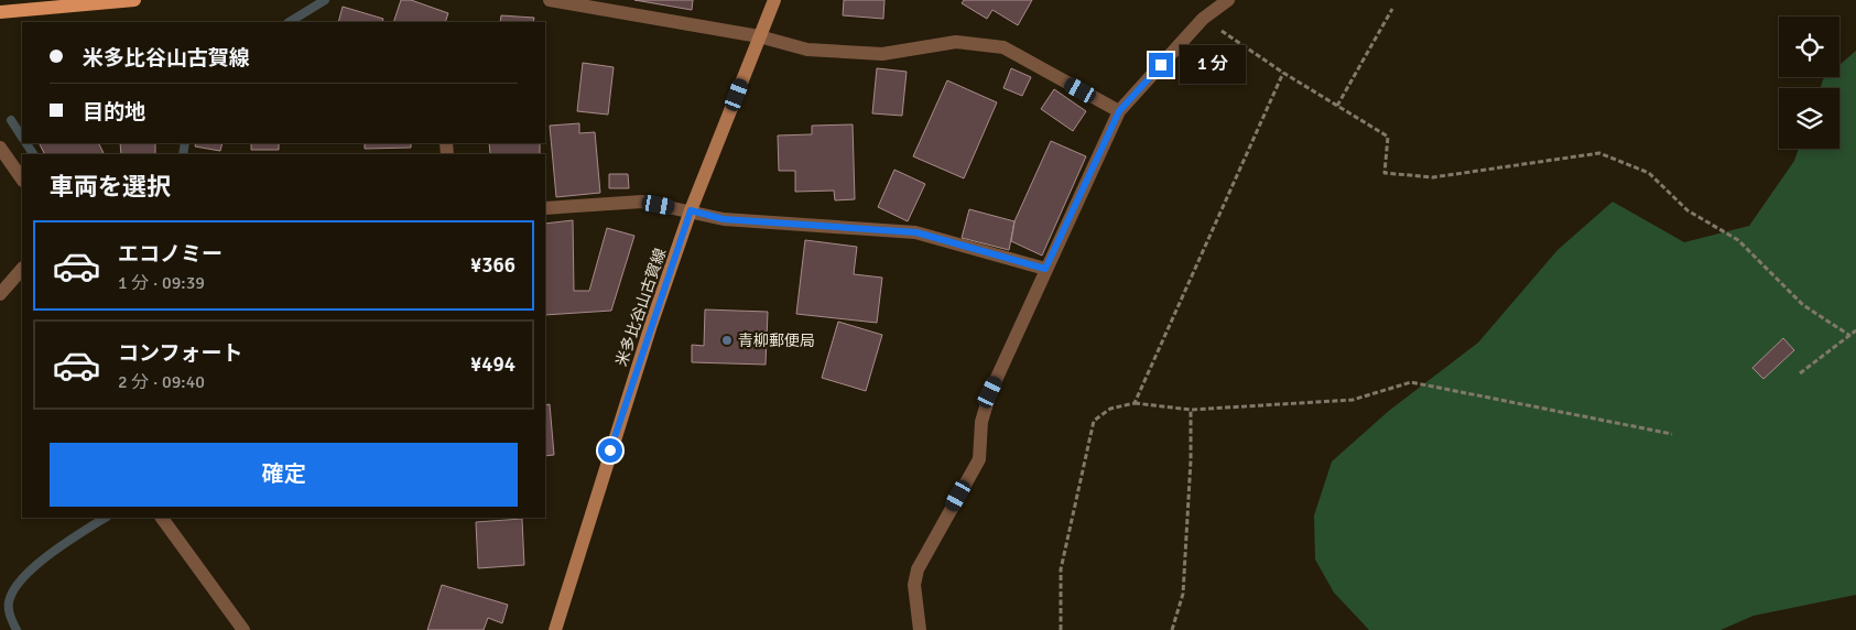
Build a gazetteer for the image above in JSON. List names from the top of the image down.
{
  "streets": {
    "main road": ["米多比谷山古賀線"]
  },
  "places": ["青柳郵便局"],
  "page": {
    "banner": ["米多比谷山古賀線", "目的地"],
    "bubble": "1 分",
    "heading": "車両を選択",
    "list": [
      {
        "name": "エコノミー",
        "note": "1 分 · 09:39",
        "value": "¥366"
      },
      {
        "name": "コンフォート",
        "note": "2 分 · 09:40",
        "value": "¥494"
      }
    ],
    "buttons": "確定"
  }
}
